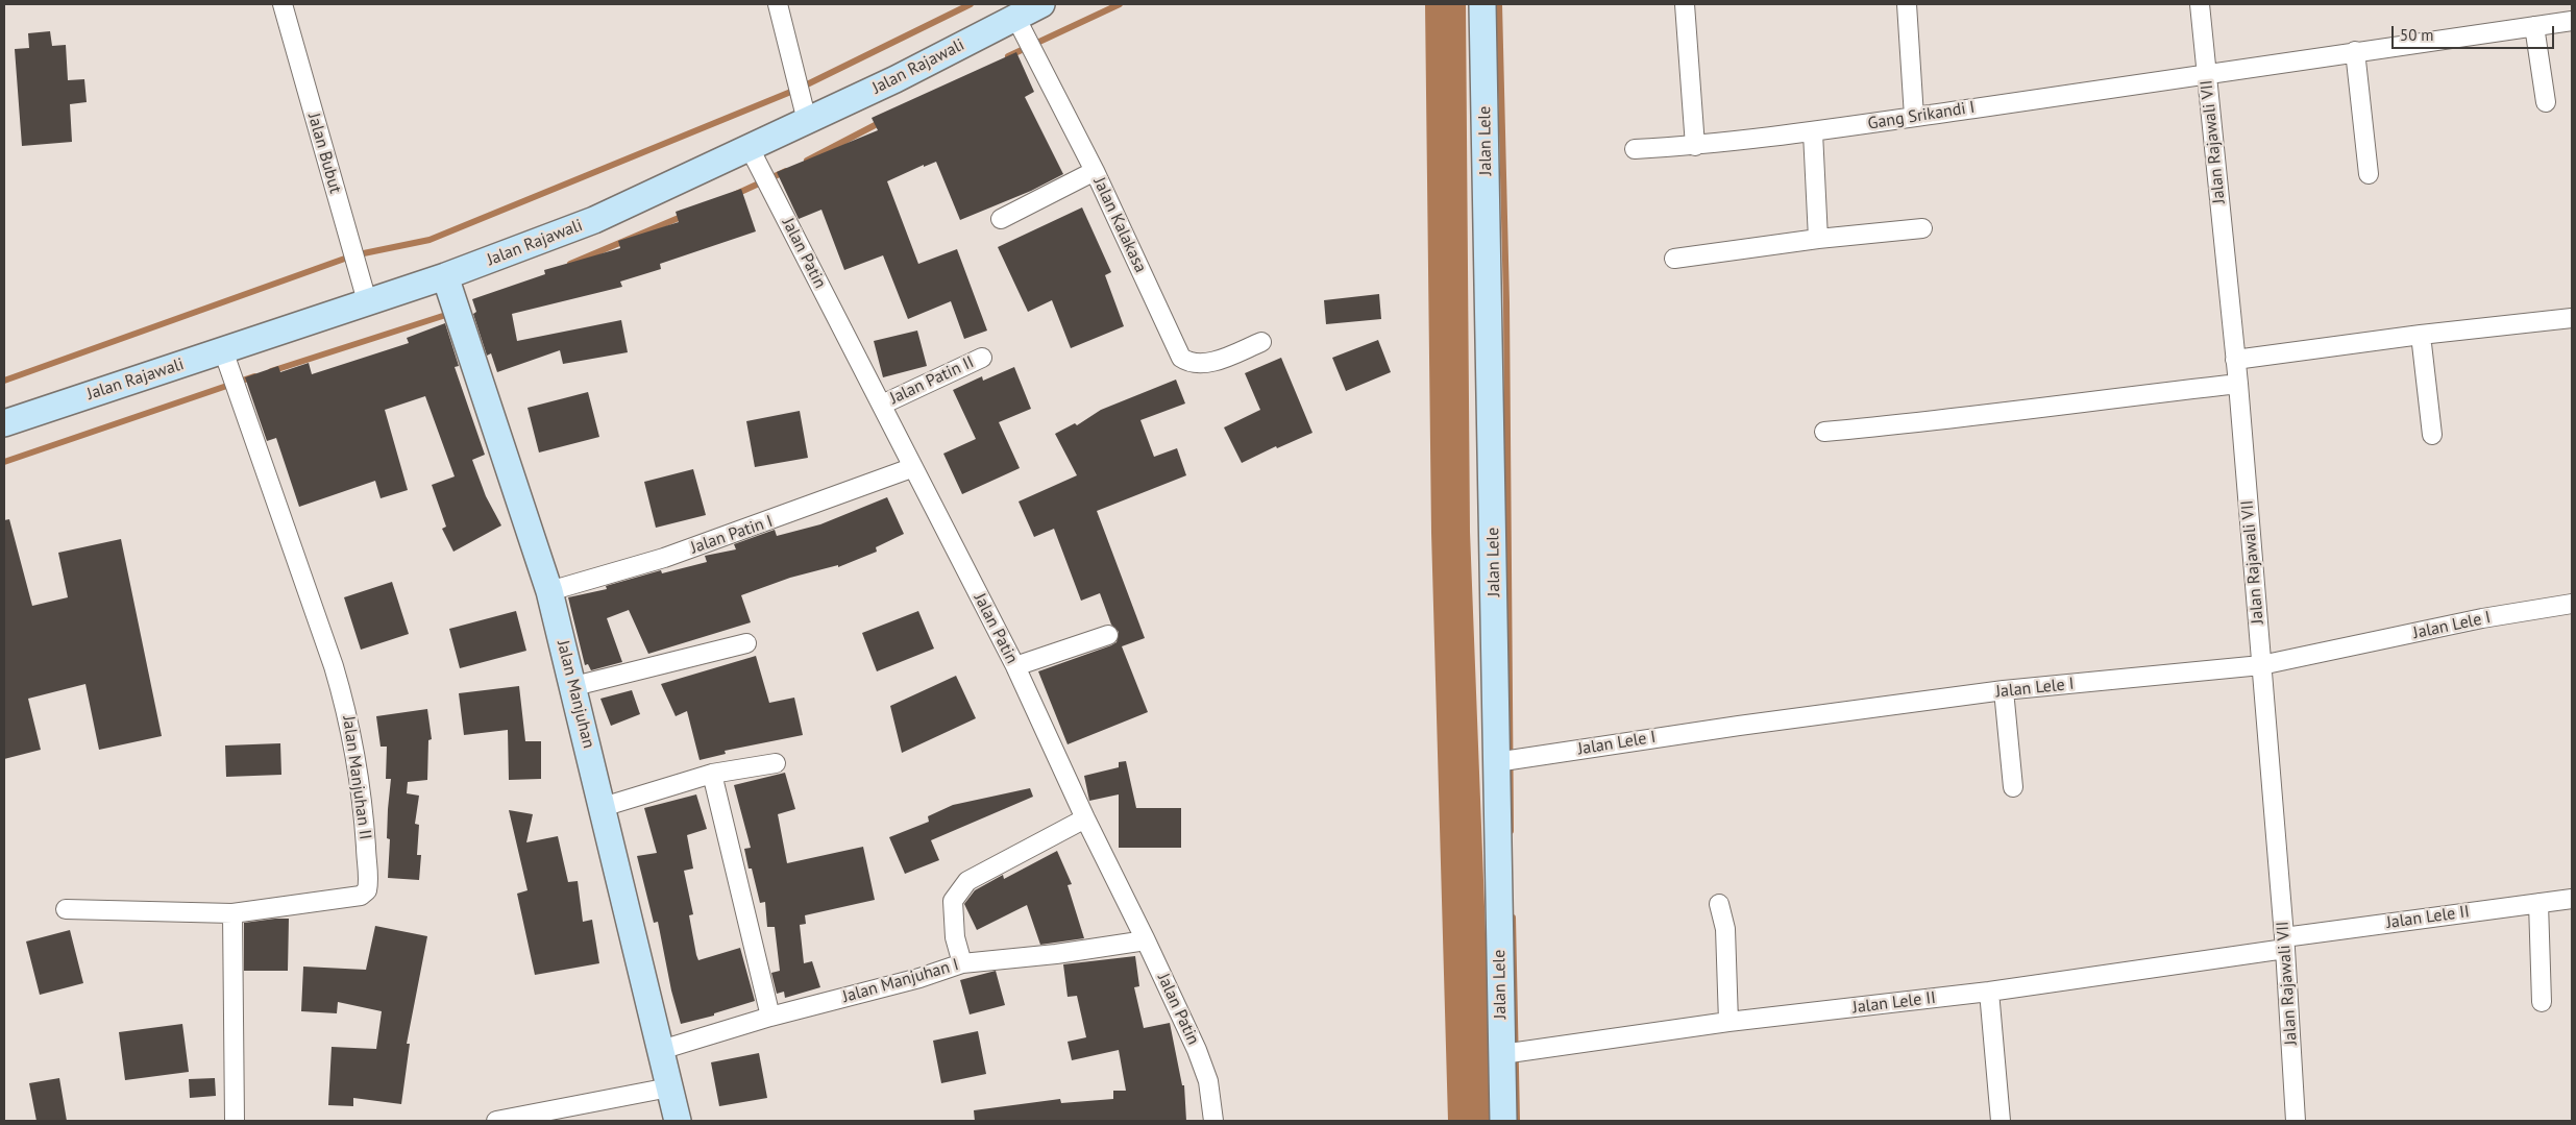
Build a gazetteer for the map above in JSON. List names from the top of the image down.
{
  "streets": {
    "main road": ["Jalan Rajawali", "Jalan Lele", "Jalan Manjuhan"],
    "street": [
      "Gang Srikandi I",
      "Jalan Rajawali VII",
      "Jalan Bubut",
      "Jalan Kalakasa",
      "Jalan Patin",
      "Jalan Patin II",
      "Jalan Patin I",
      "Jalan Lele I",
      "Jalan Manjuhan II",
      "Jalan Lele II",
      "Jalan Manjuhan I"
    ]
  },
  "crossings": [
    ["Jalan Rajawali", "Jalan Bubut"],
    ["Jalan Rajawali", "Jalan Kalakasa"],
    ["Jalan Rajawali", "Jalan Patin"],
    ["Jalan Rajawali", "Jalan Manjuhan"],
    ["Jalan Rajawali", "Jalan Manjuhan II"],
    ["Gang Srikandi I", "Jalan Rajawali VII"],
    ["Jalan Lele", "Jalan Lele I"],
    ["Jalan Lele", "Jalan Lele II"],
    ["Jalan Rajawali VII", "Jalan Lele I"],
    ["Jalan Rajawali VII", "Jalan Lele II"],
    ["Jalan Patin", "Jalan Patin II"],
    ["Jalan Patin", "Jalan Patin I"],
    ["Jalan Patin", "Jalan Manjuhan I"],
    ["Jalan Patin I", "Jalan Manjuhan"],
    ["Jalan Manjuhan", "Jalan Manjuhan I"]
  ],
  "scale_bar": "50 m"
}
